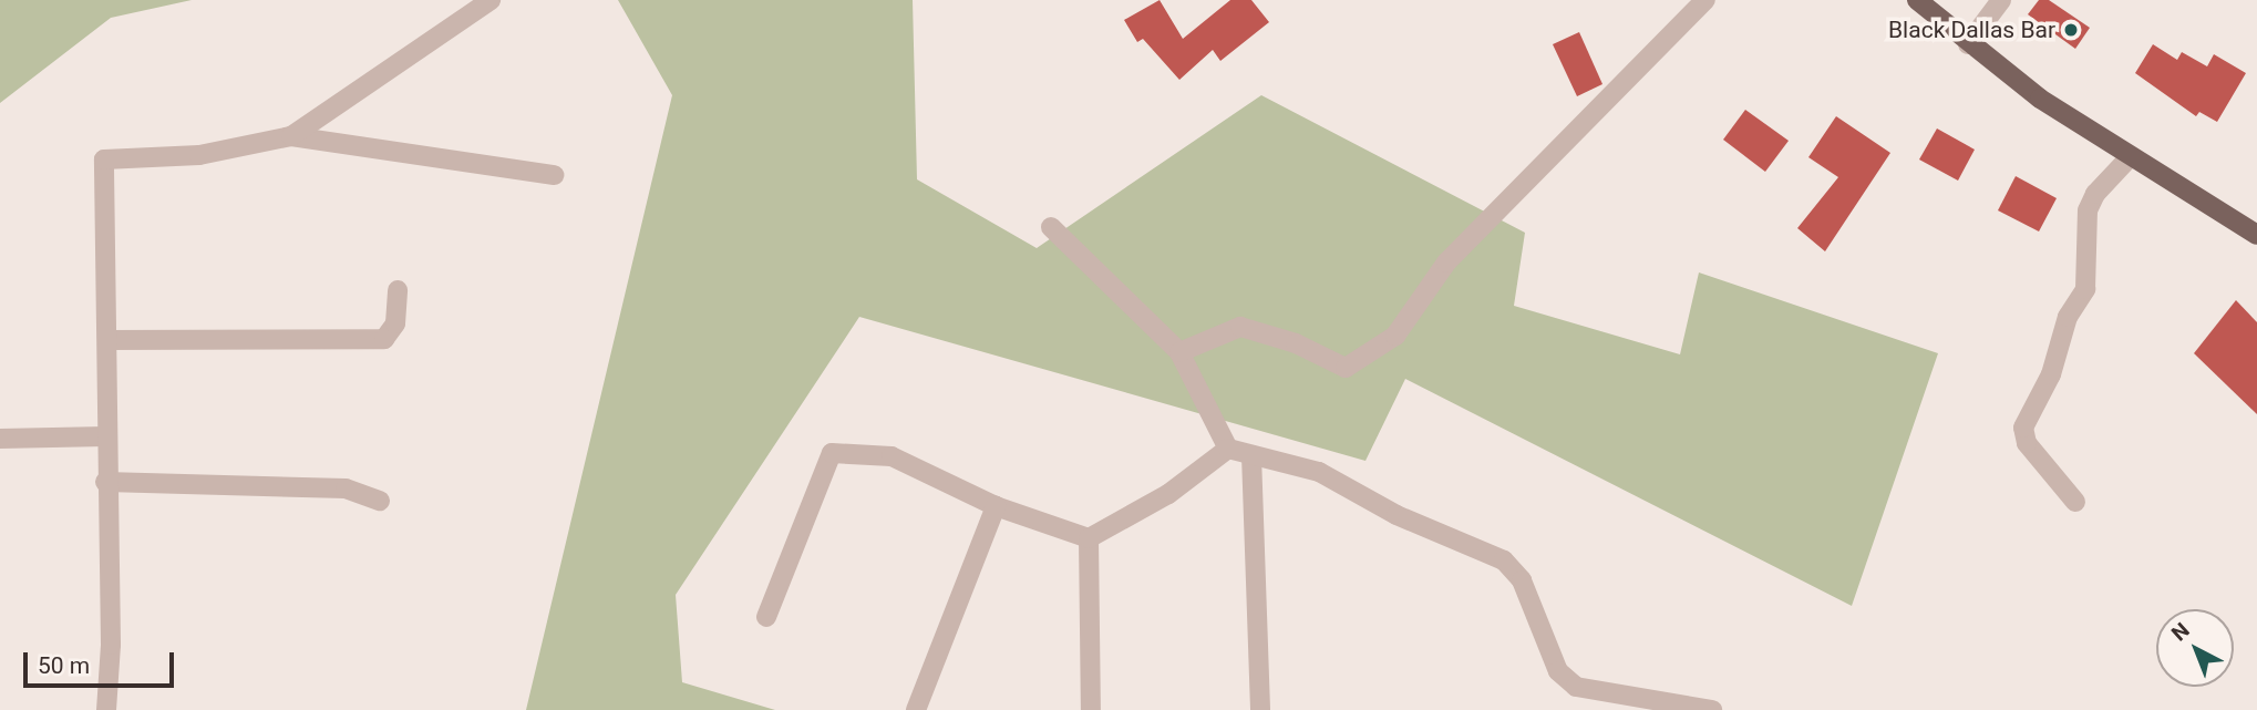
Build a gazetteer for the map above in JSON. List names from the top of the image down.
{
  "places": ["Black Dallas Bar"],
  "scale_bar": "50 m",
  "north": "top left"
}
